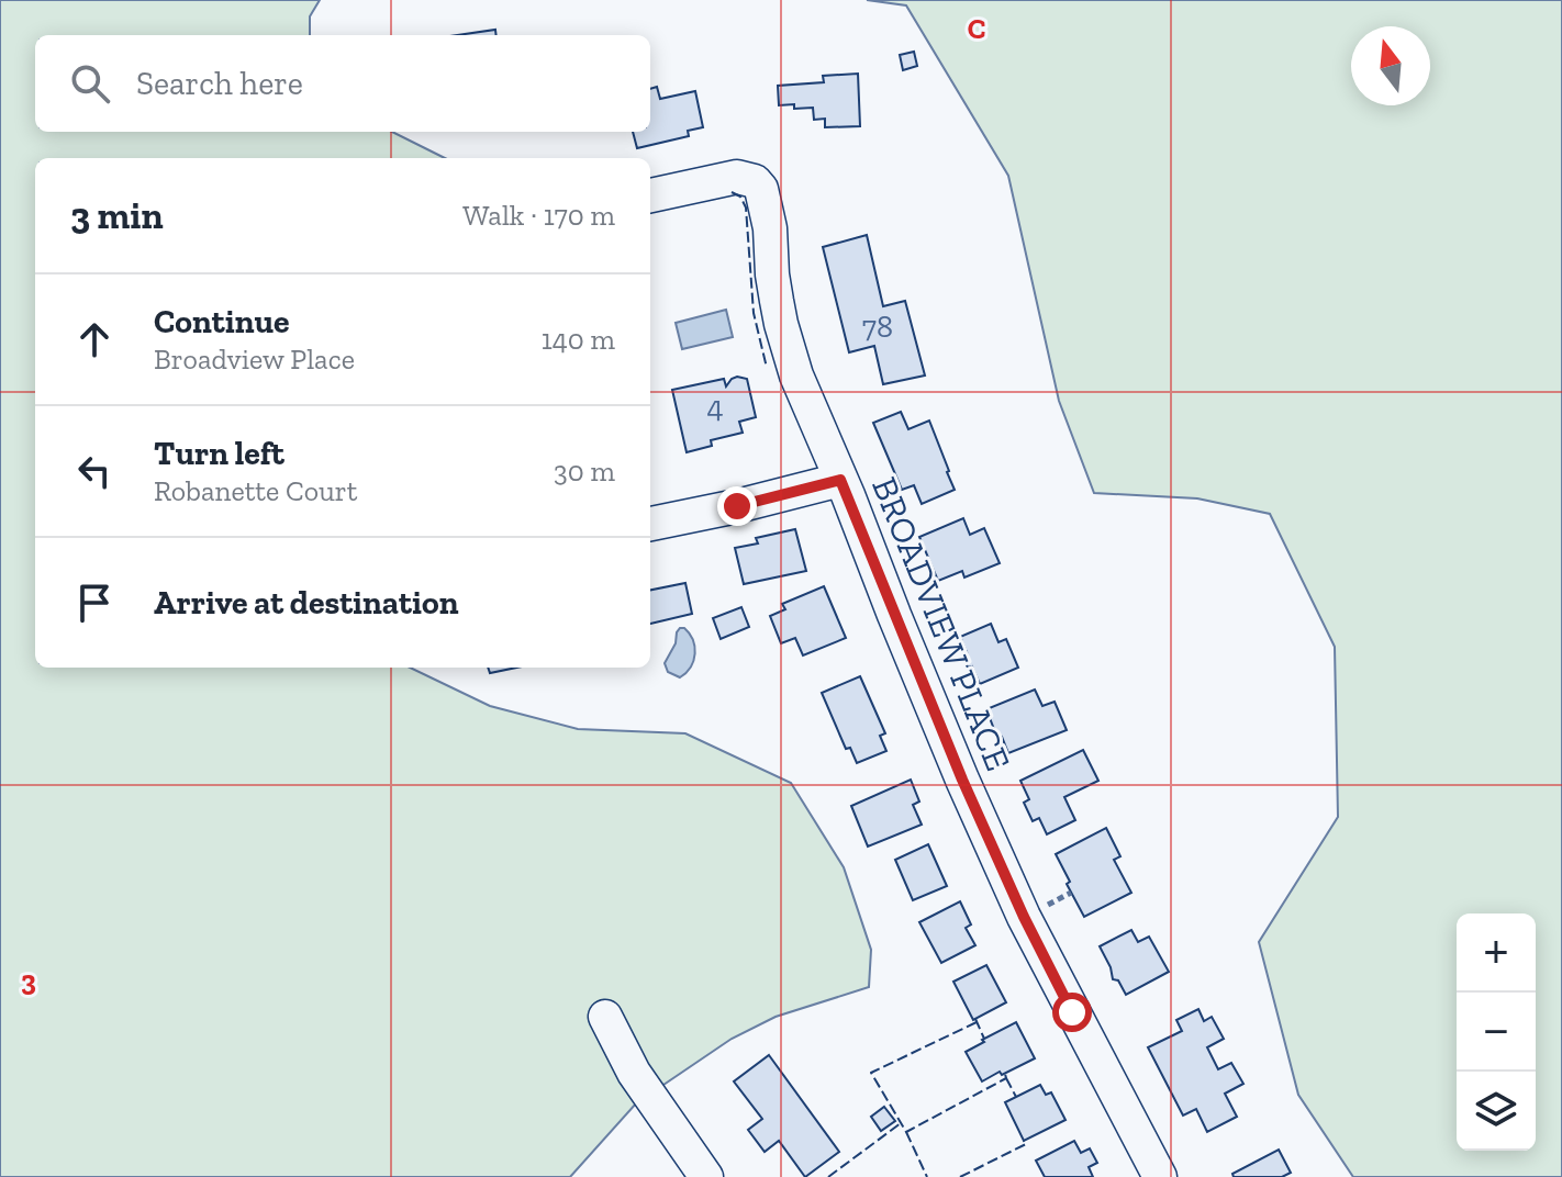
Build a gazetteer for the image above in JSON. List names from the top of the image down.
{
  "streets": {
    "street": ["BROADVIEW PLACE"]
  },
  "house_numbers": ["78", "4"],
  "north": "top",
  "page": {
    "search": "Search here",
    "heading": ["3 min", "Walk · 170 m"],
    "list": [
      ["Continue", "Broadview Place", "140 m"],
      ["Turn left", "Robanette Court", "30 m"],
      "Arrive at destination"
    ],
    "map_buttons": ["+", "−"]
  },
  "grid": {
    "columns": ["C"],
    "rows": ["3"]
  }
}
